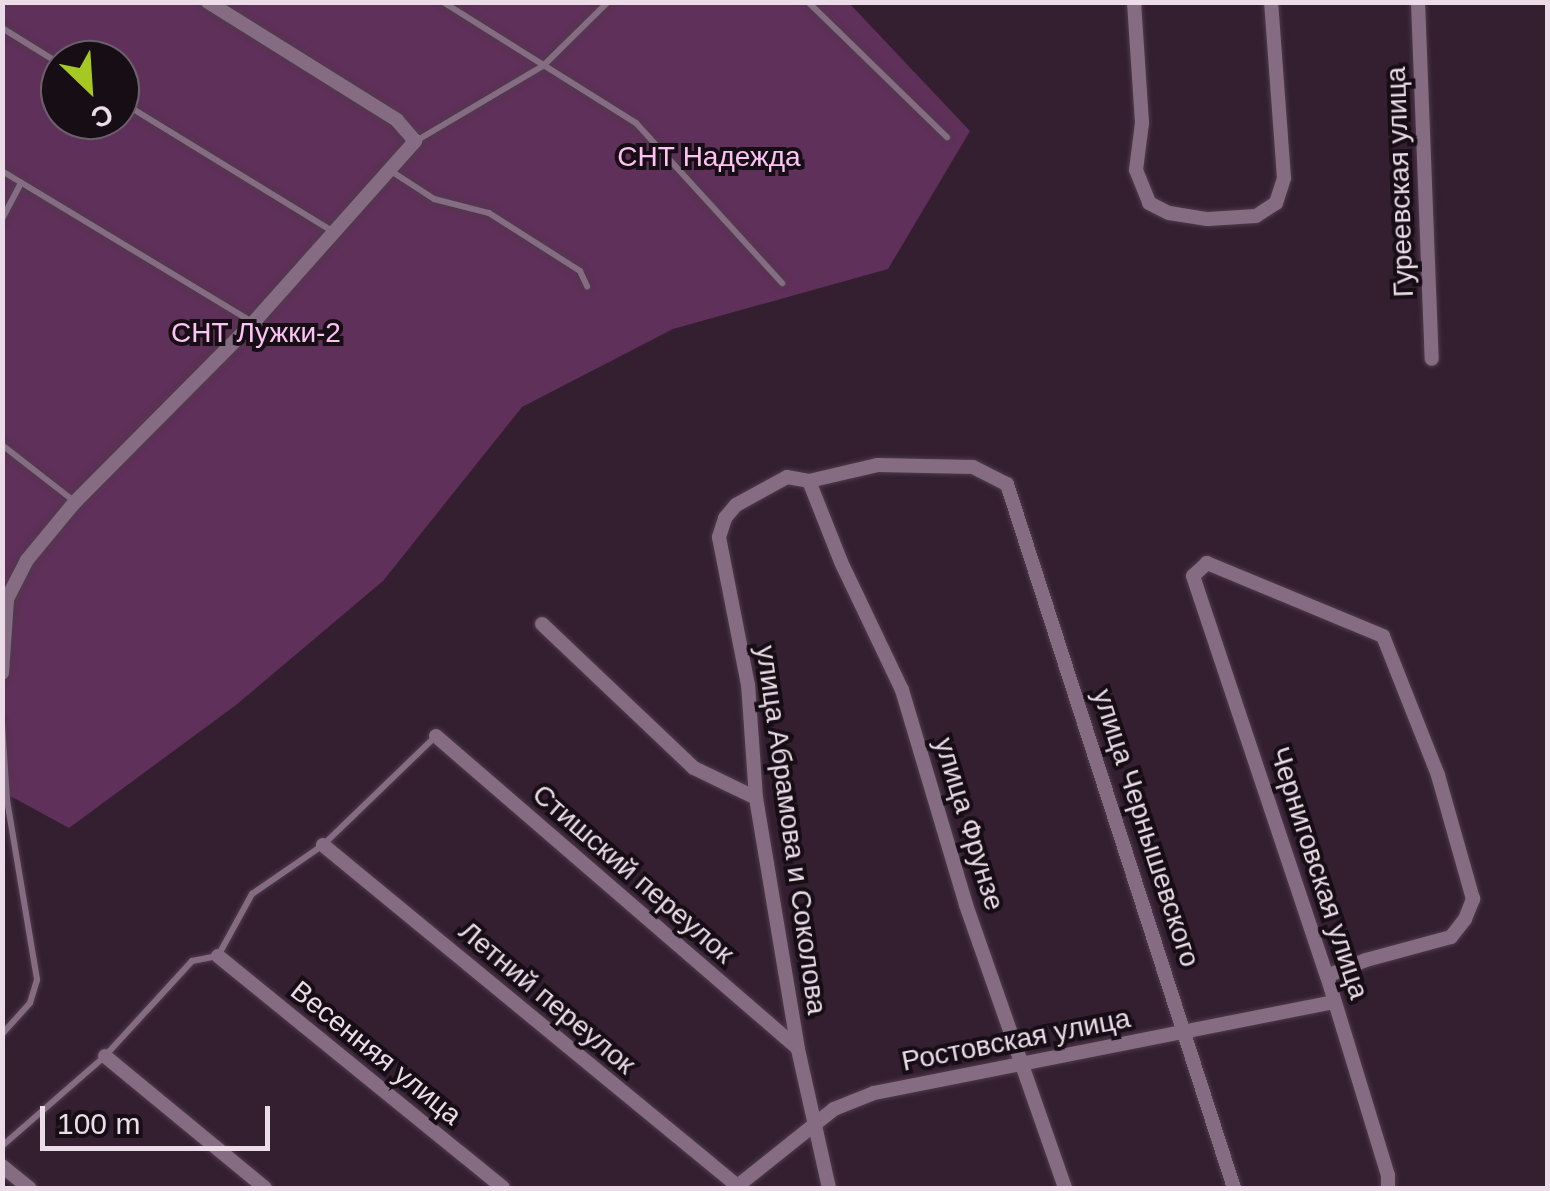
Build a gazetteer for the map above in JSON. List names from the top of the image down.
{
  "streets": {
    "street": [
      "Гуреевская улица",
      "улица Фрунзе",
      "улица Чернышевского",
      "улица Абрамова и Соколова",
      "Черниговская улица",
      "Стишский переулок",
      "Летний переулок",
      "Ростовская улица",
      "Весенняя улица"
    ]
  },
  "crossings": [
    ["улица Фрунзе", "улица Чернышевского"],
    ["улица Фрунзе", "улица Абрамова и Соколова"],
    ["улица Фрунзе", "Ростовская улица"],
    ["улица Чернышевского", "улица Абрамова и Соколова"],
    ["улица Чернышевского", "Ростовская улица"],
    ["улица Абрамова и Соколова", "Стишский переулок"],
    ["улица Абрамова и Соколова", "Ростовская улица"],
    ["Черниговская улица", "Ростовская улица"],
    ["Летний переулок", "Ростовская улица"]
  ],
  "parks": ["СНТ Надежда", "СНТ Лужки-2"],
  "scale_bar": "100 m",
  "north": "bottom right"
}
